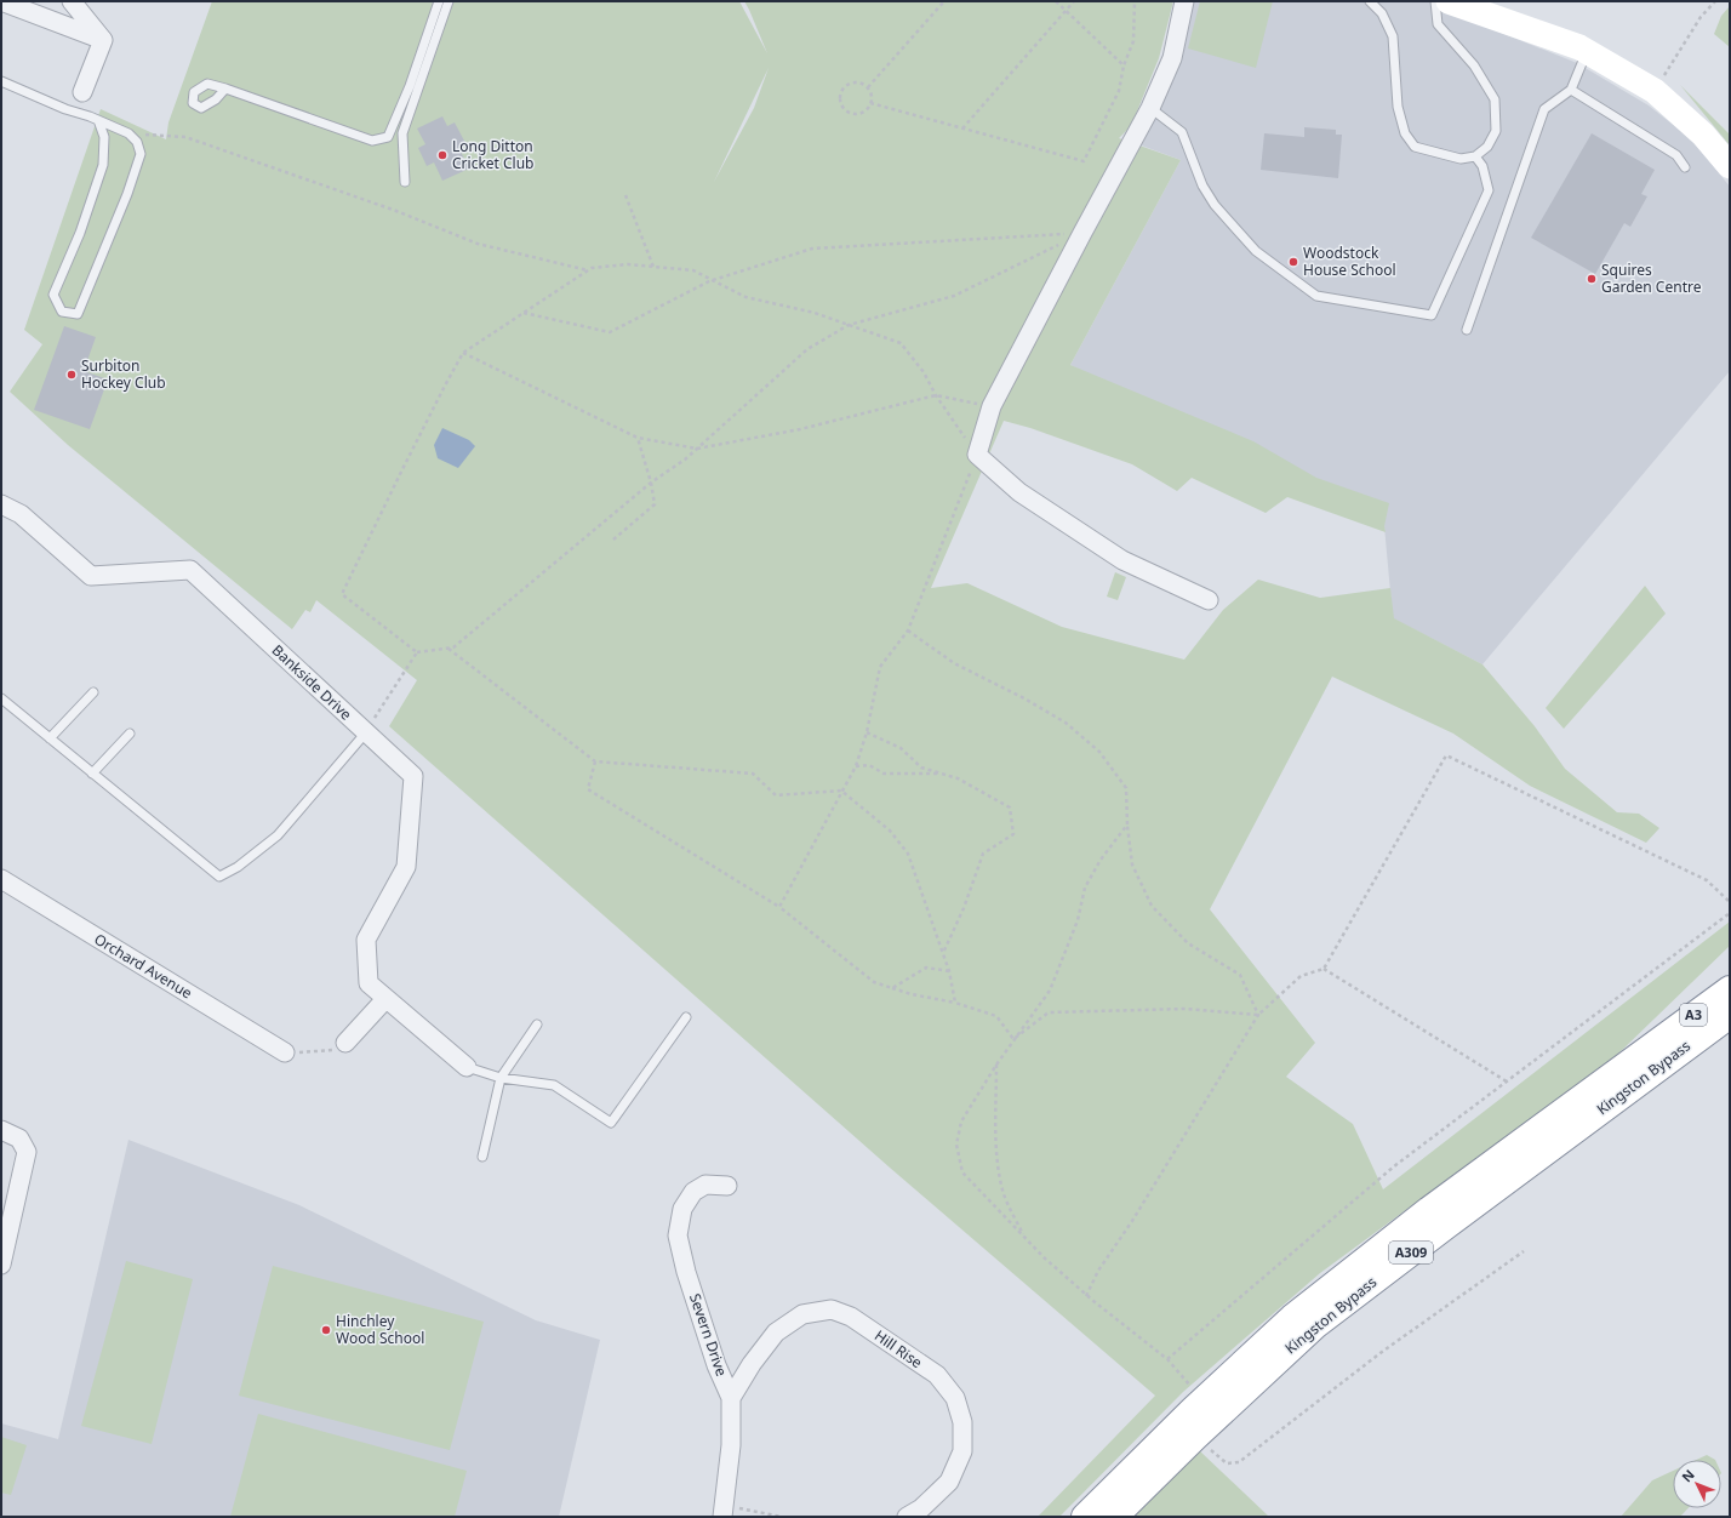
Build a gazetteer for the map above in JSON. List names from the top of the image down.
{
  "streets": {
    "highway": ["A3", "Kingston Bypass", "A309"],
    "street": [
      "Bankside Drive",
      "Orchard Avenue",
      "Severn Drive",
      "Hill Rise"
    ]
  },
  "crossings": [
    ["A3", "Kingston Bypass"],
    ["A3", "A309"],
    ["Kingston Bypass", "A309"],
    ["Severn Drive", "Hill Rise"]
  ],
  "places": [
    "Long Ditton Cricket Club",
    "Woodstock House School",
    "Squires Garden Centre",
    "Surbiton Hockey Club",
    "Hinchley Wood School"
  ],
  "north": "top left"
}
